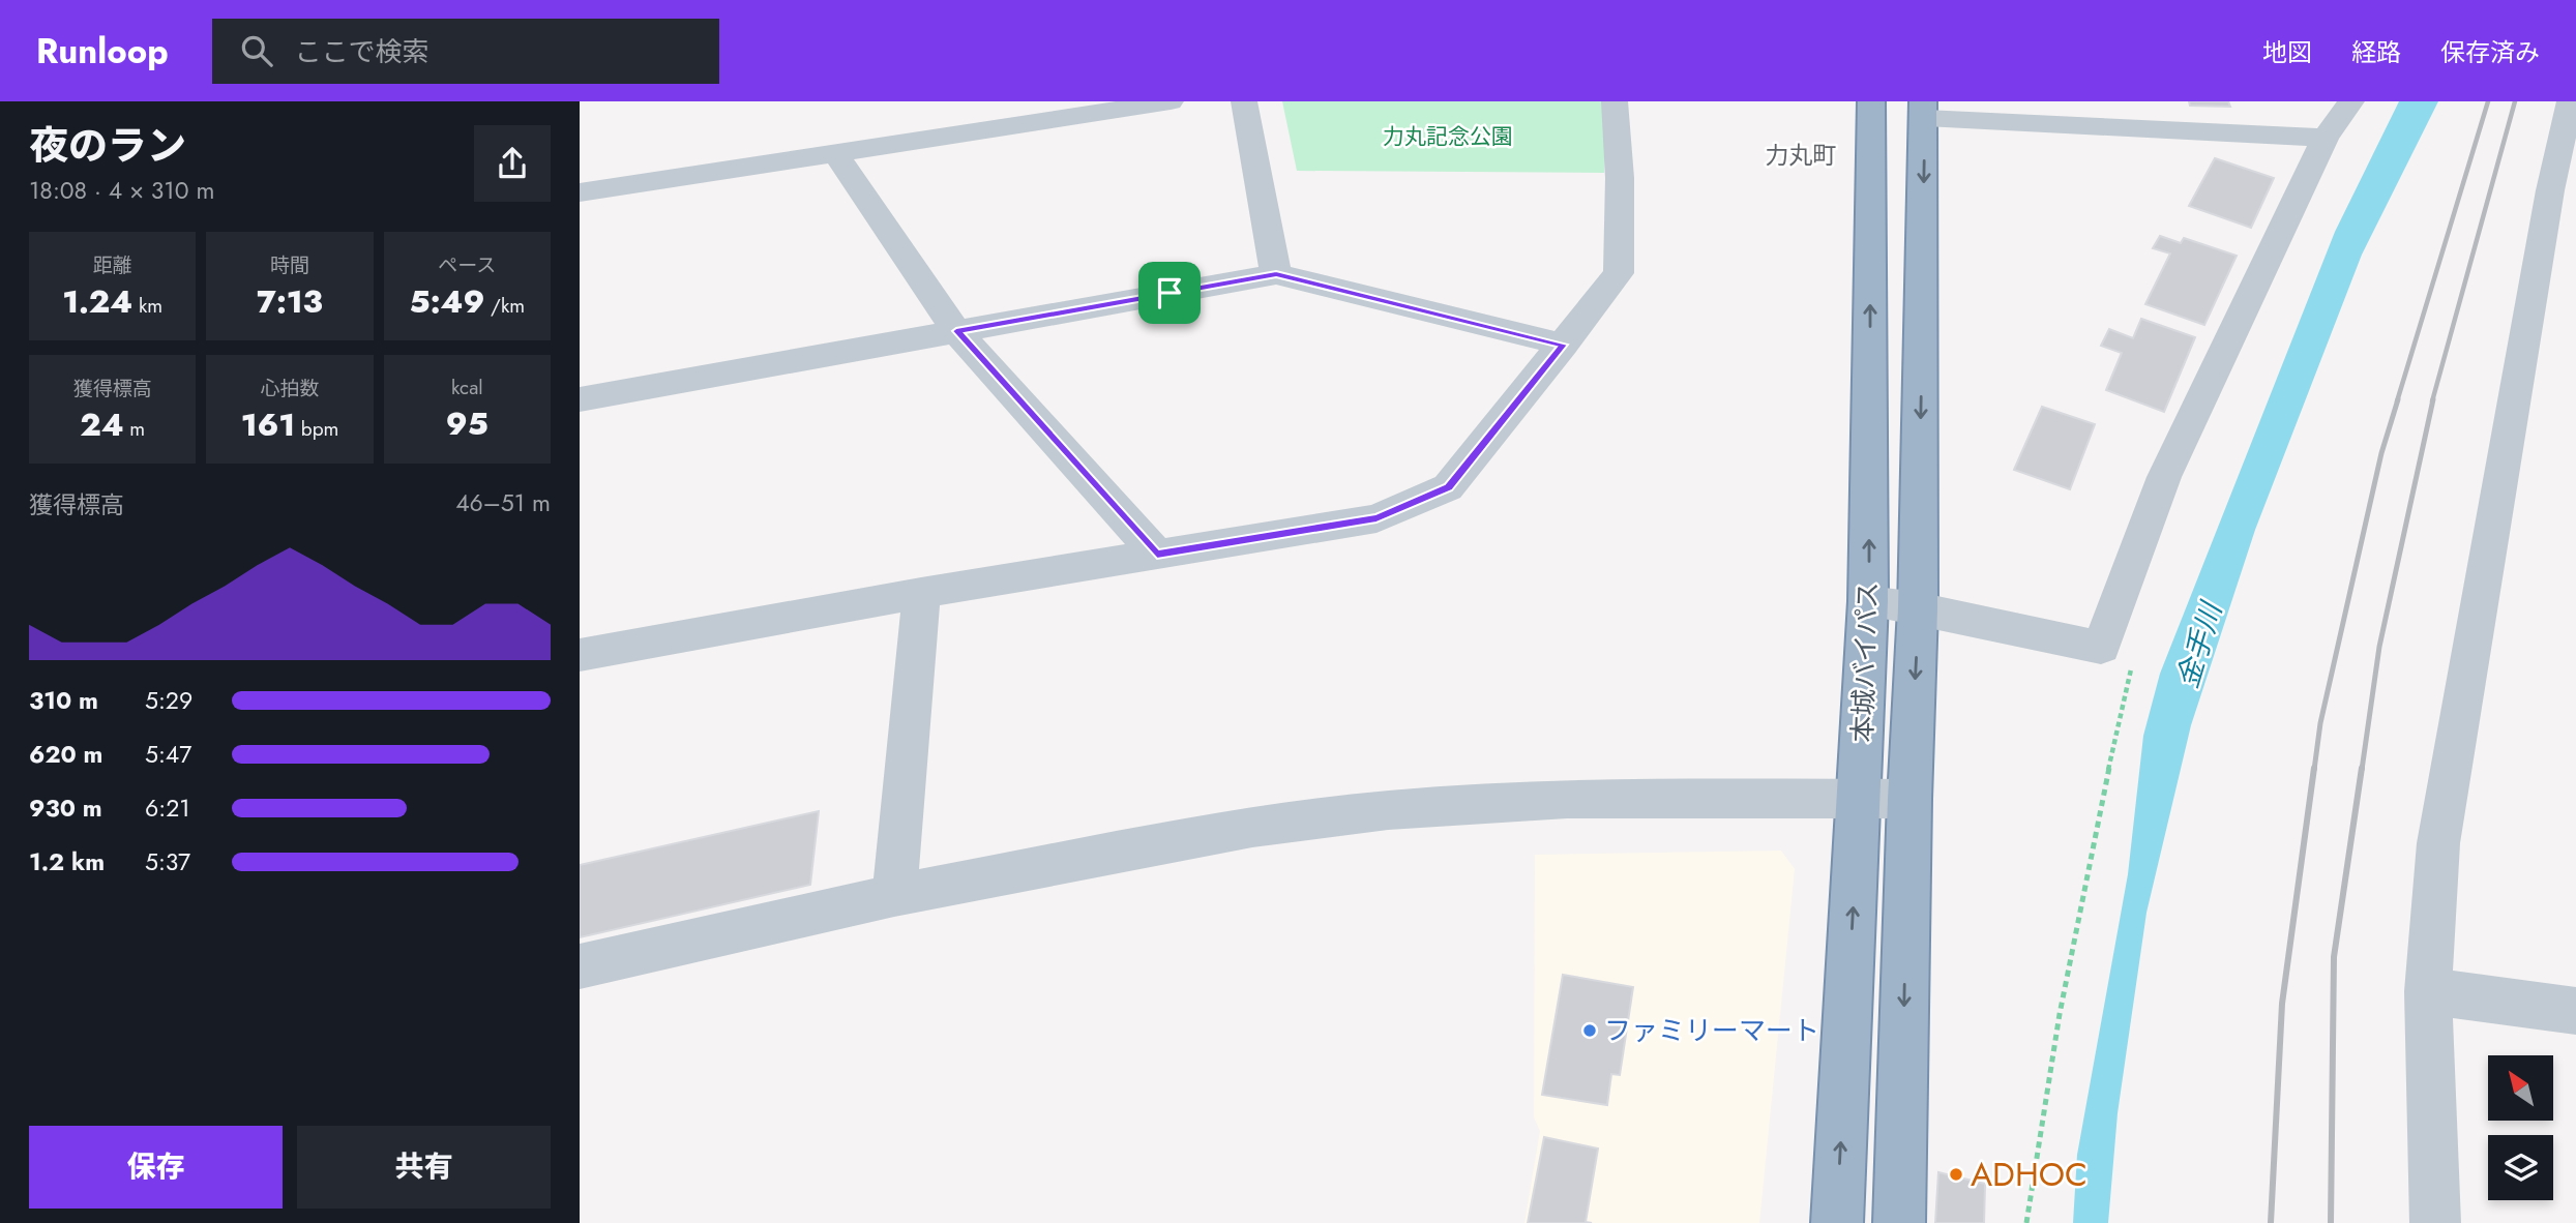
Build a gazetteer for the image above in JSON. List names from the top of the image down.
{
  "streets": {
    "highway": ["本城バイパス"]
  },
  "districts": ["力丸町"],
  "water": ["金手川"],
  "parks": ["力丸記念公園"],
  "places": ["ファミリーマート", "ADHOC"],
  "north": "top left",
  "page": {
    "header": "Runloop",
    "search": "ここで検索",
    "nav": ["地図", "経路", "保存済み"],
    "heading": ["夜のラン", "18:08 · 4 × 310 m"],
    "stats": [
      ["距離", "1.24 km"],
      ["時間", "7:13"],
      ["ペース", "5:49 /km"],
      ["獲得標高", "24 m"],
      ["心拍数", "161 bpm"],
      ["kcal", "95"]
    ],
    "chart": ["獲得標高", "46–51 m"],
    "list": [
      {
        "name": "310 m",
        "note": "5:29"
      },
      {
        "name": "620 m",
        "note": "5:47"
      },
      {
        "name": "930 m",
        "note": "6:21"
      },
      {
        "name": "1.2 km",
        "note": "5:37"
      }
    ],
    "buttons": ["保存", "共有"]
  }
}
